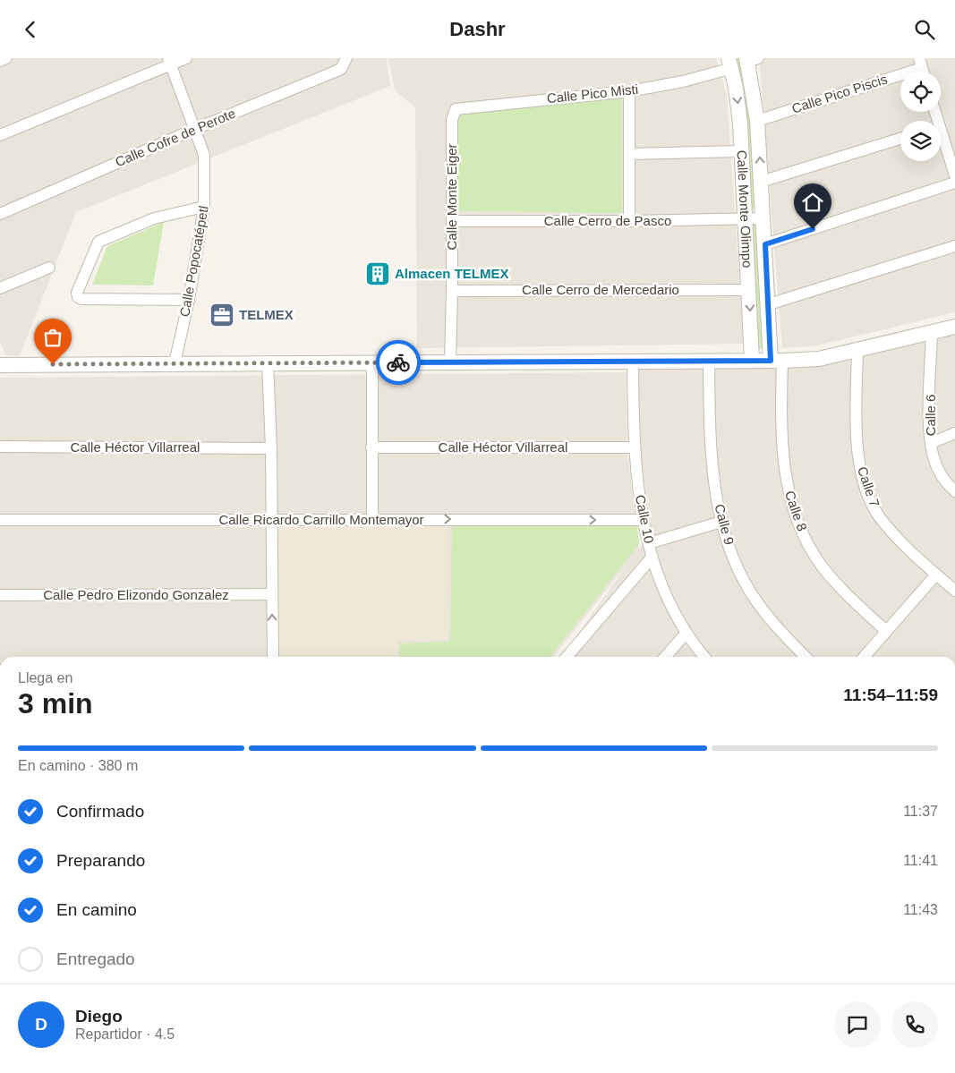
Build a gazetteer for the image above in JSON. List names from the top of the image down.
{
  "streets": {
    "street": [
      "Calle Pico Misti",
      "Calle Pico Piscis",
      "Calle Cofre de Perote",
      "Calle Monte Eiger",
      "Calle Monte Olimpo",
      "Calle Cerro de Pasco",
      "Calle Popocatépetl",
      "Calle Cerro de Mercedario",
      "Calle 6",
      "Calle Héctor Villarreal",
      "Calle 7",
      "Calle 8",
      "Calle 10",
      "Calle Ricardo Carrillo Montemayor",
      "Calle 9",
      "Calle Pedro Elizondo Gonzalez"
    ]
  },
  "crossings": [
    ["Calle Pico Misti", "Calle Monte Eiger"],
    ["Calle Pico Misti", "Calle Monte Olimpo"],
    ["Calle Pico Piscis", "Calle Monte Olimpo"],
    ["Calle Cofre de Perote", "Calle Popocatépetl"],
    ["Calle Monte Eiger", "Calle Cerro de Pasco"],
    ["Calle Monte Eiger", "Calle Cerro de Mercedario"],
    ["Calle Monte Olimpo", "Calle Cerro de Pasco"],
    ["Calle Monte Olimpo", "Calle Cerro de Mercedario"],
    ["Calle Monte Olimpo", "Calle 8"],
    ["Calle Héctor Villarreal", "Calle 10"],
    ["Calle 10", "Calle Ricardo Carrillo Montemayor"]
  ],
  "one_way": ["Calle Ricardo Carrillo Montemayor"],
  "places": {
    "building": ["Almacen TELMEX"],
    "office": ["TELMEX"]
  },
  "page": {
    "header": "Dashr",
    "heading": ["3 min", "Llega en", "11:54–11:59"],
    "panel": ["Diego", "Repartidor · 4.5"],
    "bar": "En camino · 380 m",
    "list": [
      ["Confirmado", "11:37"],
      ["Preparando", "11:41"],
      ["En camino", "11:43"],
      "Entregado"
    ],
    "round": "D"
  }
}
